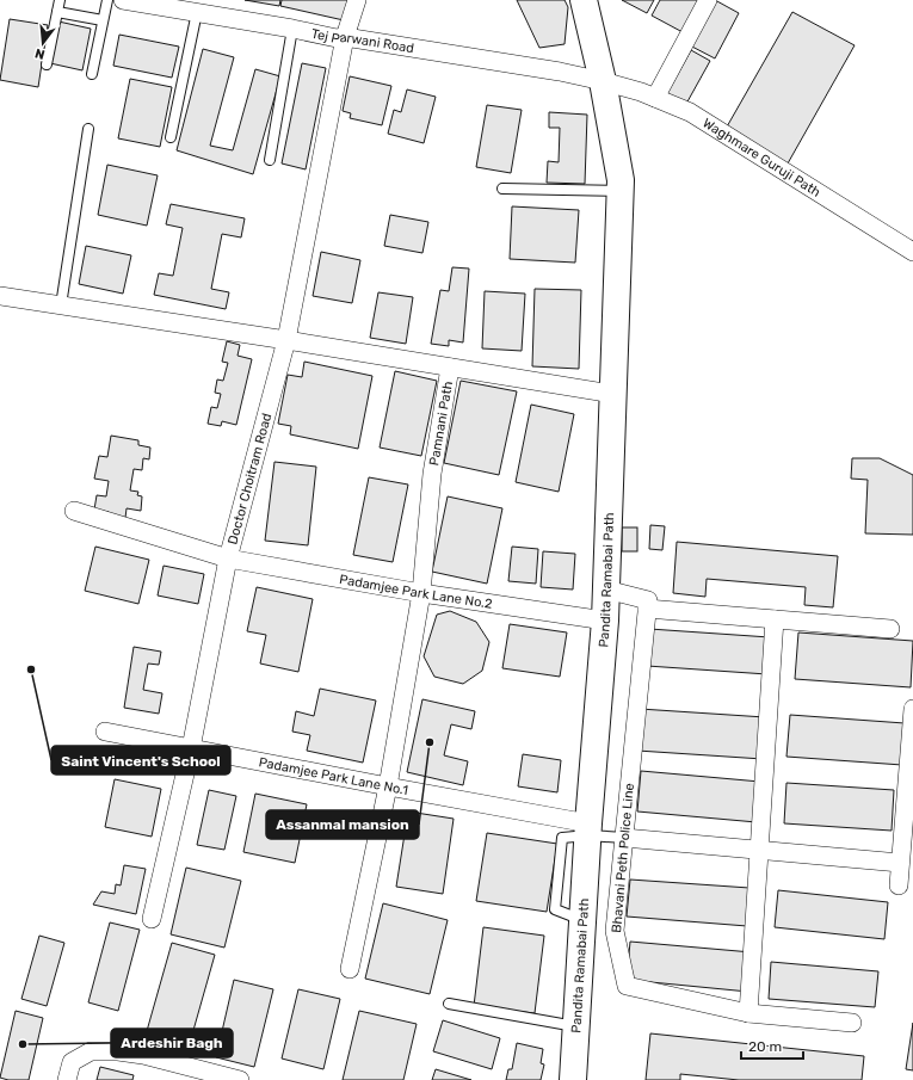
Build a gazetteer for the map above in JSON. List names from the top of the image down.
{
  "streets": {
    "street": [
      "Tej Parwani Road",
      "Waghmare Guruji Path",
      "Pamnani Path",
      "Doctor Choitram Road",
      "Pandita Ramabai Path",
      "Padamjee Park Lane No.2",
      "Padamjee Park Lane No.1",
      "Bhavani Peth Police Line"
    ]
  },
  "crossings": [
    ["Tej Parwani Road", "Waghmare Guruji Path"],
    ["Tej Parwani Road", "Doctor Choitram Road"],
    ["Tej Parwani Road", "Pandita Ramabai Path"],
    ["Waghmare Guruji Path", "Pandita Ramabai Path"],
    ["Pamnani Path", "Padamjee Park Lane No.2"],
    ["Pamnani Path", "Padamjee Park Lane No.1"],
    ["Doctor Choitram Road", "Padamjee Park Lane No.2"],
    ["Doctor Choitram Road", "Padamjee Park Lane No.1"],
    ["Pandita Ramabai Path", "Padamjee Park Lane No.2"],
    ["Pandita Ramabai Path", "Padamjee Park Lane No.1"]
  ],
  "places": ["Saint Vincent's School", "Assanmal mansion", "Ardeshir Bagh"],
  "scale_bar": "20 m",
  "north": "bottom"
}
